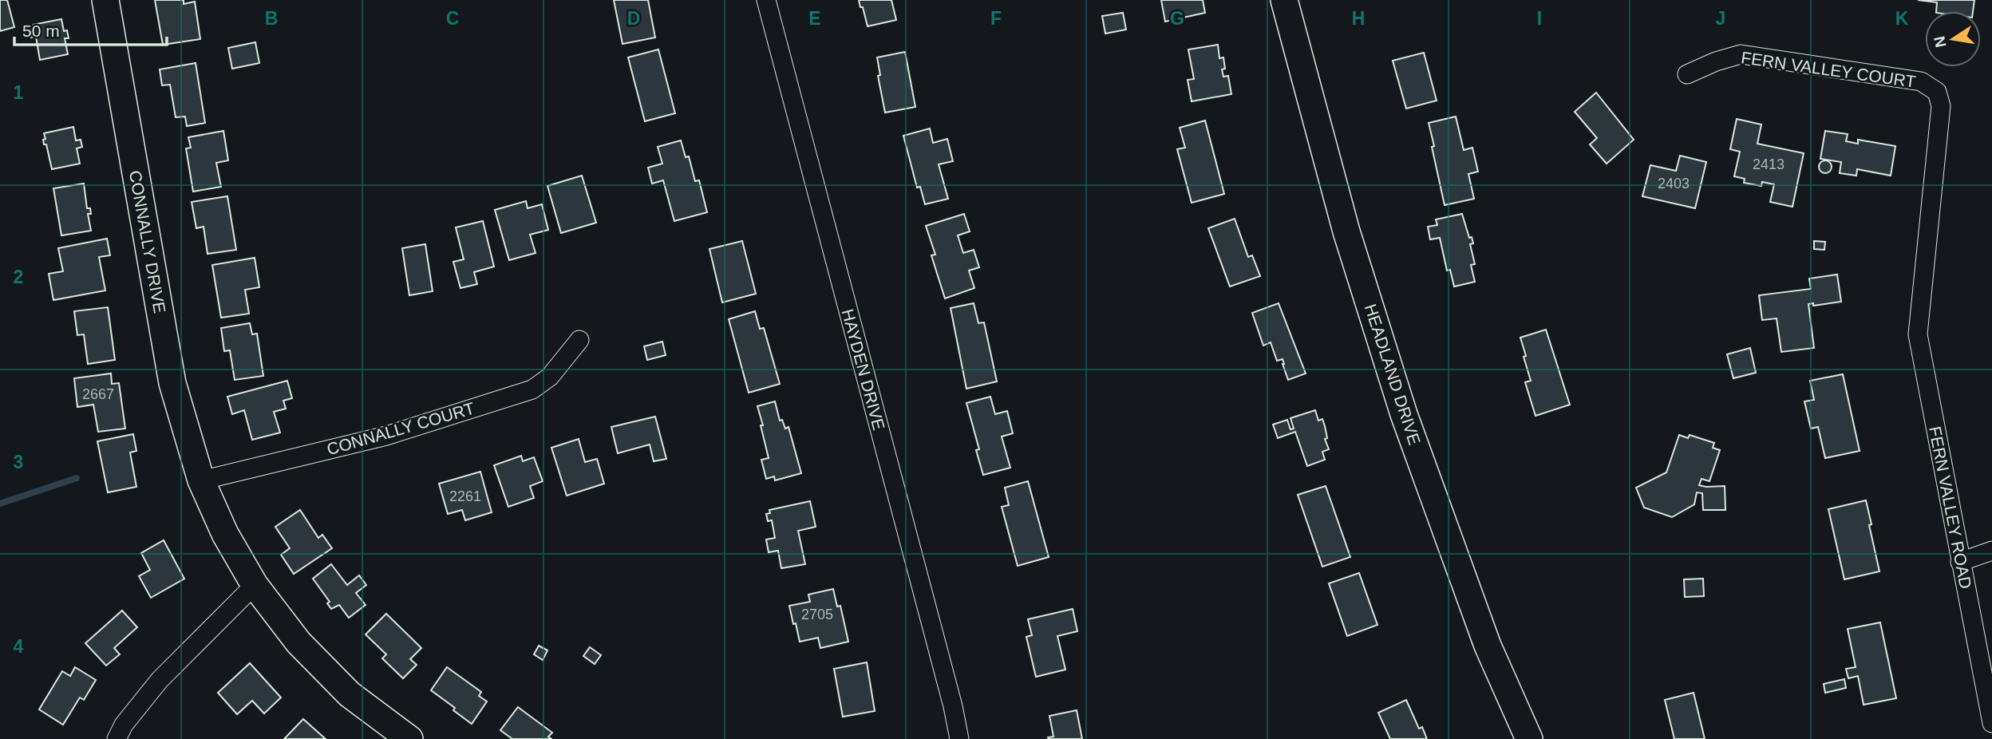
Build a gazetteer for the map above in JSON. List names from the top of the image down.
{
  "streets": {
    "street": [
      "FERN VALLEY COURT",
      "CONNALLY DRIVE",
      "HAYDEN DRIVE",
      "HEADLAND DRIVE",
      "CONNALLY COURT",
      "FERN VALLEY ROAD"
    ]
  },
  "crossings": [
    ["FERN VALLEY COURT", "FERN VALLEY ROAD"],
    ["CONNALLY DRIVE", "CONNALLY COURT"]
  ],
  "house_numbers": [
    "2413",
    "2403",
    "2667",
    "2261",
    "2705"
  ],
  "scale_bar": "50 m",
  "north": "left",
  "grid": {
    "columns": [
      "B",
      "C",
      "D",
      "E",
      "F",
      "G",
      "H",
      "I",
      "J",
      "K"
    ],
    "rows": [
      "1",
      "2",
      "3",
      "4"
    ]
  }
}
